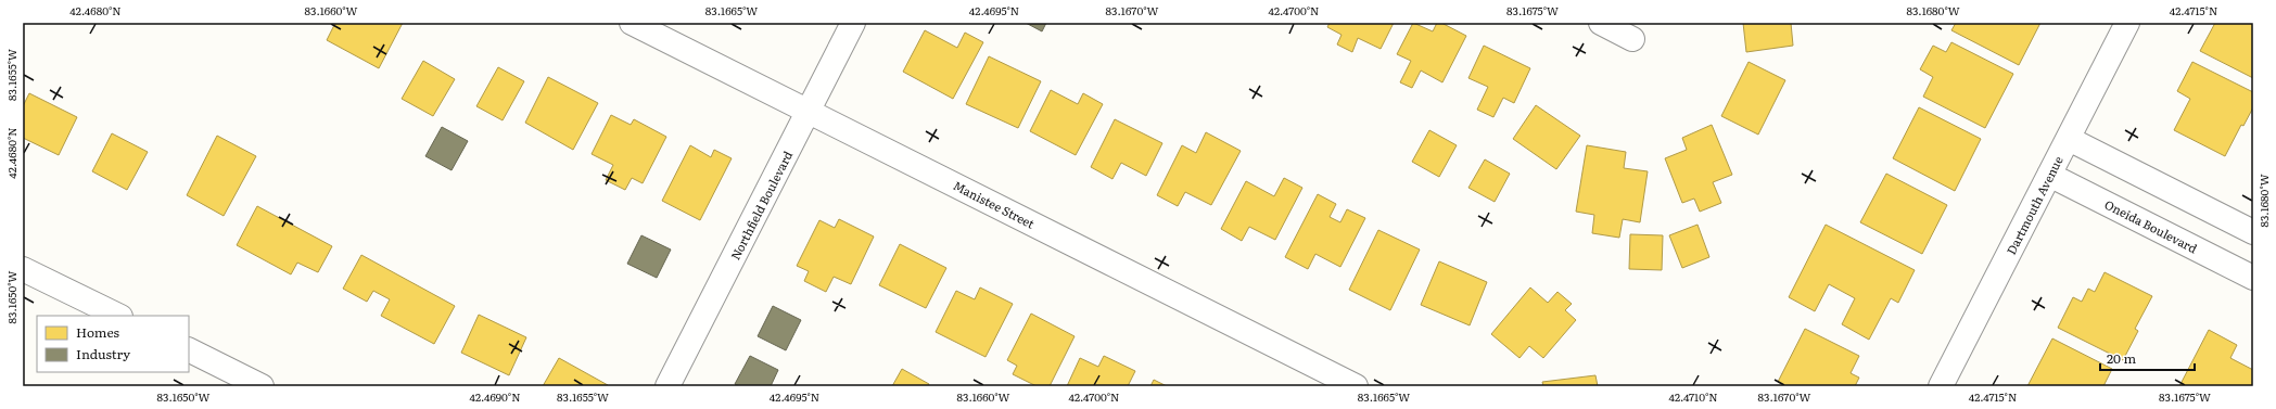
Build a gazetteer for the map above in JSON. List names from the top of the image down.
{
  "streets": {
    "street": [
      "Manistee Street",
      "Northfield Boulevard",
      "Dartmouth Avenue",
      "Oneida Boulevard"
    ]
  },
  "crossings": [
    ["Manistee Street", "Northfield Boulevard"],
    ["Dartmouth Avenue", "Oneida Boulevard"]
  ],
  "legend": ["Homes", "Industry"],
  "scale_bar": "20 m",
  "coordinates": [
    "42.4680°N",
    "83.1660°W",
    "83.1665°W",
    "42.4695°N",
    "83.1670°W",
    "42.4700°N",
    "83.1675°W",
    "83.1680°W",
    "42.4715°N",
    "83.1655°W",
    "83.1650°W",
    "42.4690°N",
    "42.4710°N"
  ]
}
